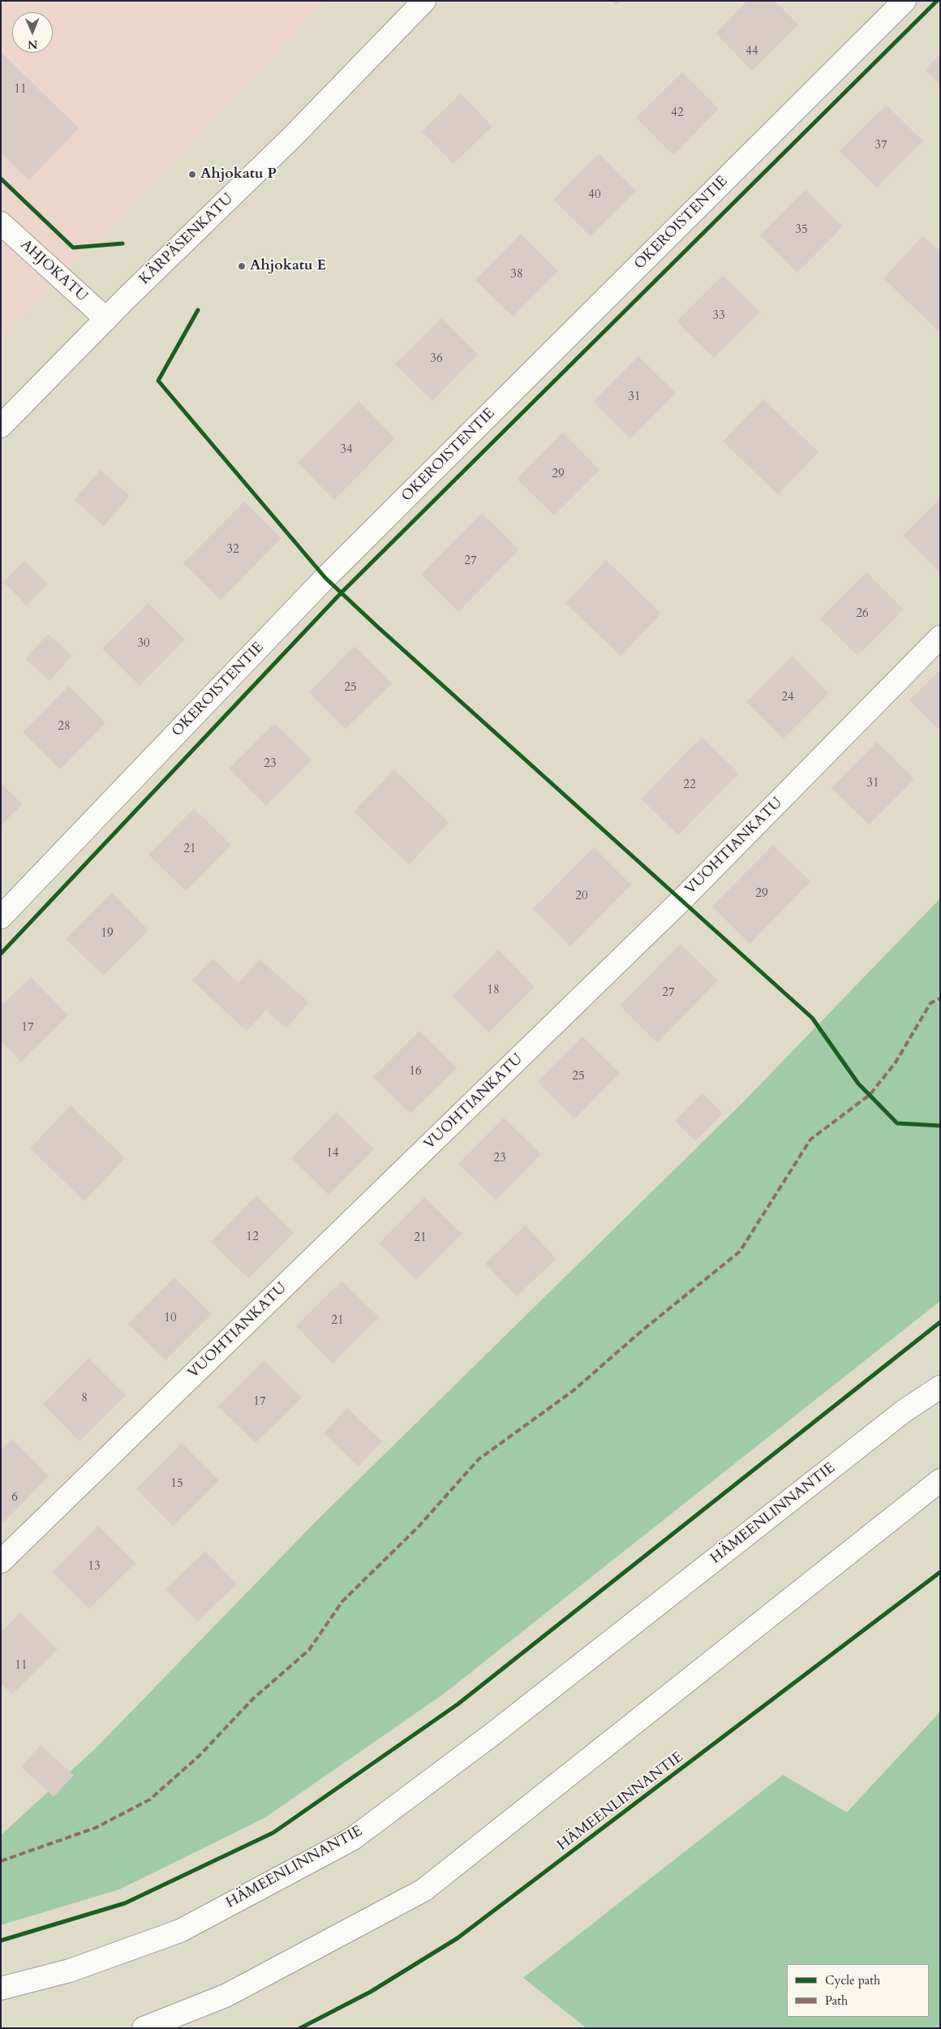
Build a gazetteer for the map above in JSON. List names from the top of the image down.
{
  "streets": {
    "street": [
      "OKEROISTENTIE",
      "KÄRPÄSENKATU",
      "AHJOKATU",
      "VUOHTIANKATU",
      "HÄMEENLINNANTIE"
    ]
  },
  "crossings": [
    ["KÄRPÄSENKATU", "AHJOKATU"]
  ],
  "places": ["Ahjokatu P", "Ahjokatu E"],
  "house_numbers": [
    "44",
    "11",
    "42",
    "37",
    "40",
    "35",
    "38",
    "33",
    "36",
    "31",
    "34",
    "29",
    "32",
    "27",
    "26",
    "30",
    "25",
    "24",
    "28",
    "23",
    "31",
    "22",
    "21",
    "29",
    "20",
    "19",
    "18",
    "27",
    "17",
    "16",
    "25",
    "14",
    "23",
    "12",
    "21",
    "10",
    "21",
    "8",
    "17",
    "15",
    "6",
    "13",
    "11"
  ],
  "legend": ["Cycle path", "Path"],
  "north": "bottom"
}
